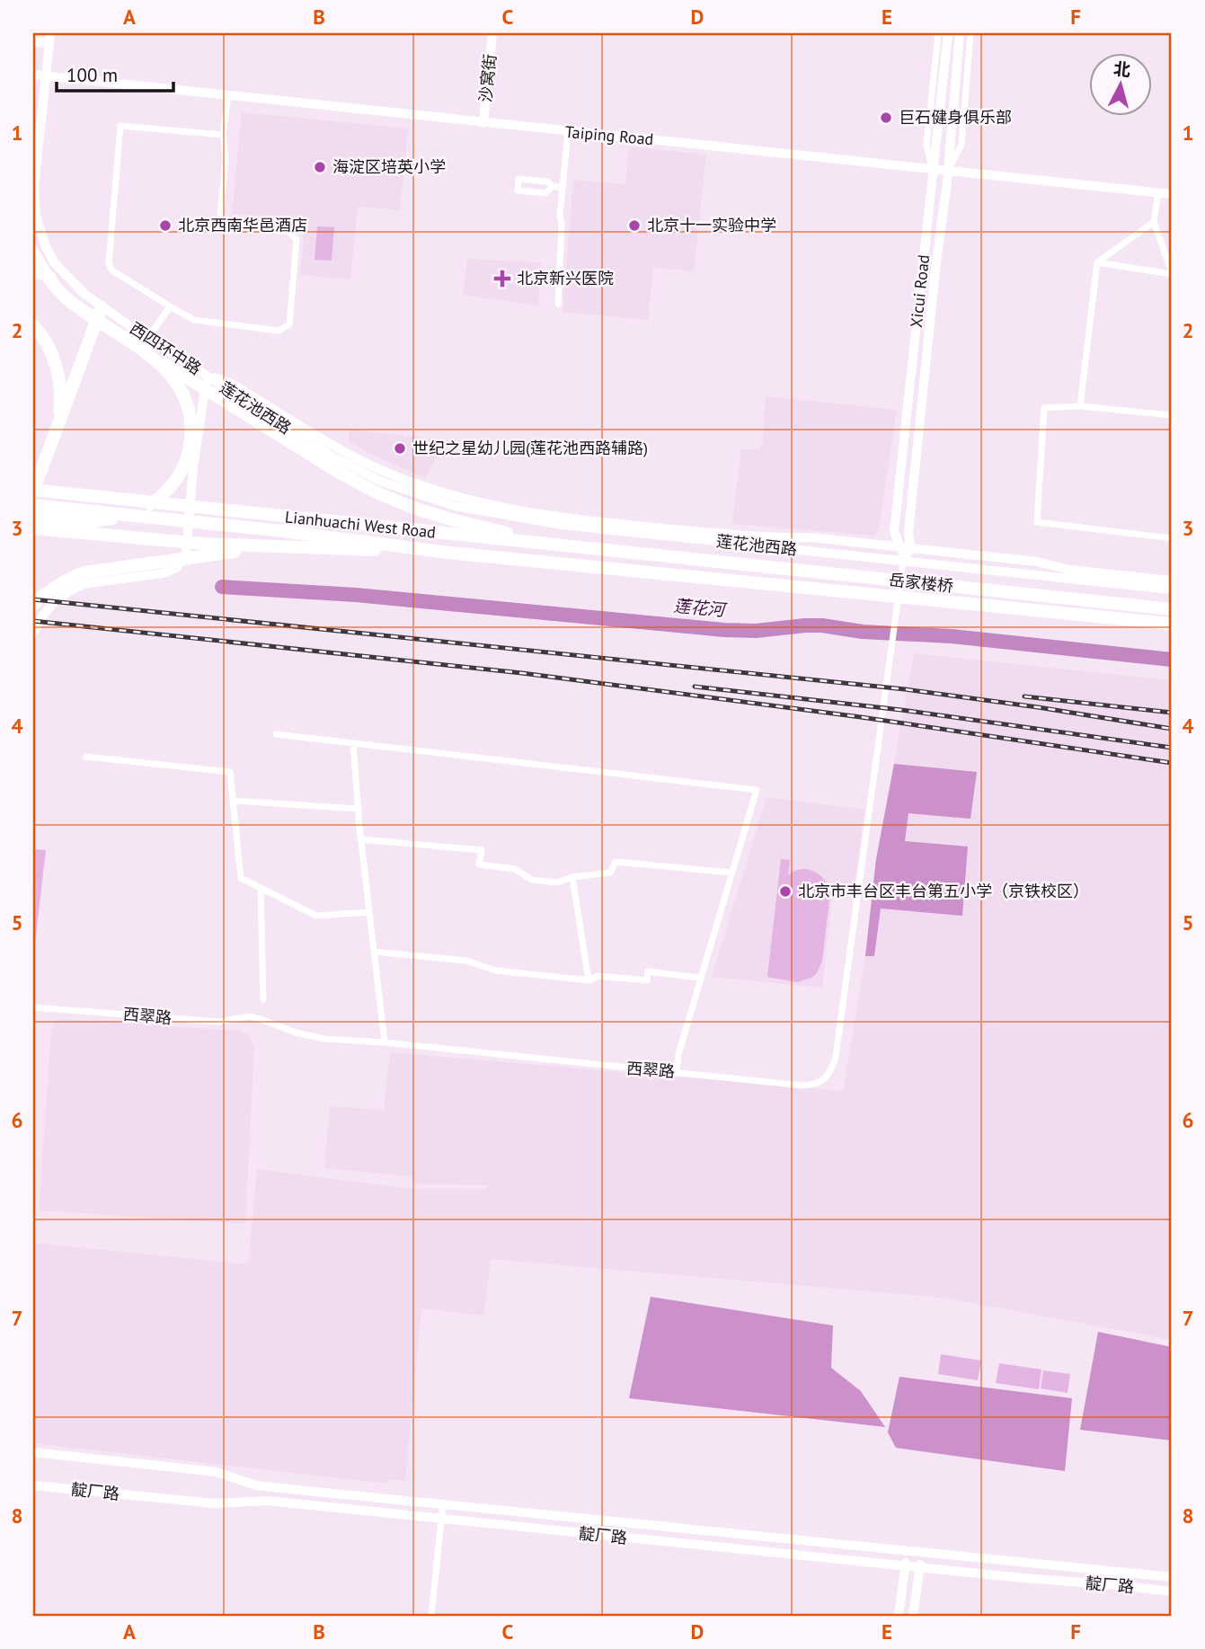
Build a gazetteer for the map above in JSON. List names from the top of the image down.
{
  "streets": {
    "highway": ["Lianhuachi West Road", "岳家楼桥"],
    "street": [
      "沙窝街",
      "Taiping Road",
      "Xicui Road",
      "西四环中路",
      "莲花池西路",
      "西翠路",
      "靛厂路"
    ]
  },
  "crossings": [
    ["沙窝街", "Taiping Road"],
    ["Taiping Road", "Xicui Road"],
    ["Taiping Road", "西四环中路"],
    ["Xicui Road", "莲花池西路"],
    ["西四环中路", "莲花池西路"],
    ["莲花池西路", "西翠路"],
    ["Lianhuachi West Road", "岳家楼桥"]
  ],
  "water": ["莲花河"],
  "places": {
    "other": [
      "巨石健身俱乐部",
      "海淀区培英小学",
      "北京西南华邑酒店",
      "北京十一实验中学",
      "世纪之星幼儿园(莲花池西路辅路)",
      "北京市丰台区丰台第五小学（京铁校区）"
    ],
    "health": ["北京新兴医院"]
  },
  "scale_bar": "100 m",
  "north": "top",
  "grid": {
    "columns": [
      "A",
      "B",
      "C",
      "D",
      "E",
      "F"
    ],
    "rows": [
      "1",
      "2",
      "3",
      "4",
      "5",
      "6",
      "7",
      "8"
    ]
  }
}
